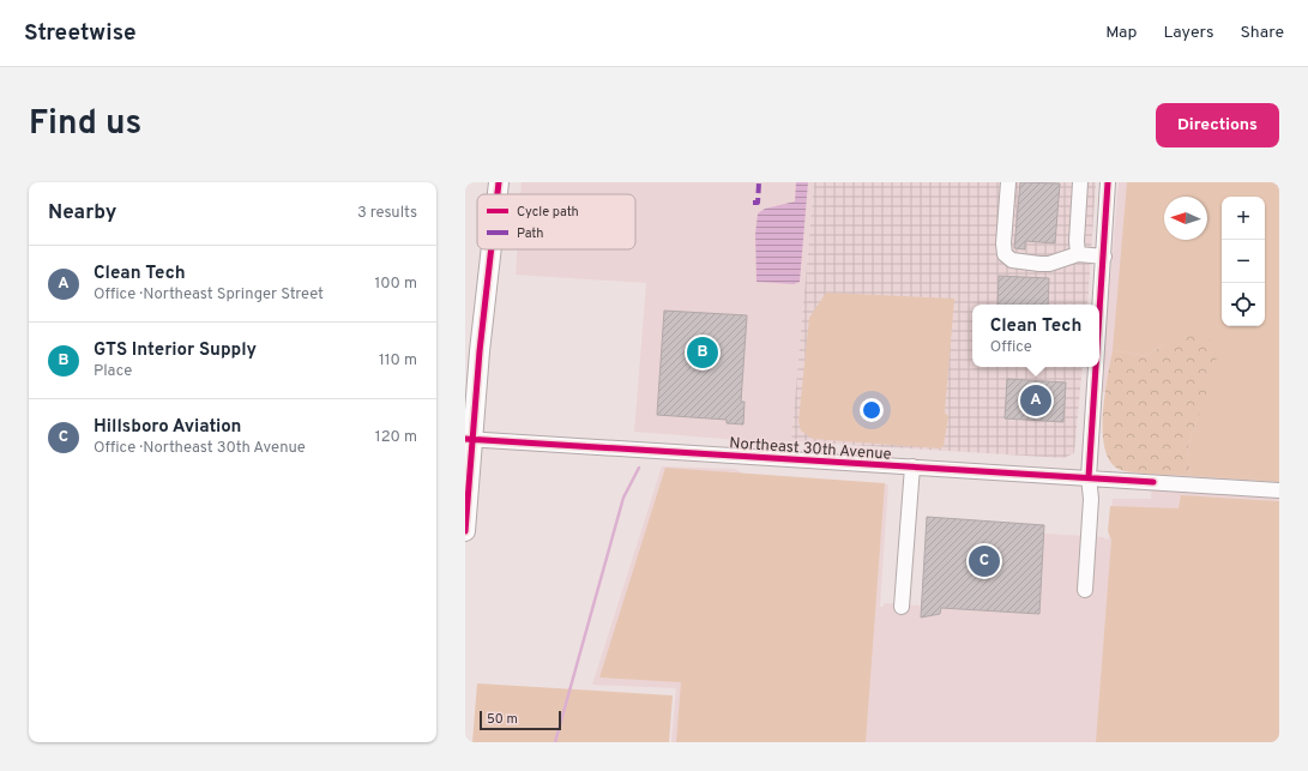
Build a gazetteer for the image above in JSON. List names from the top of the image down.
{
  "streets": {
    "street": ["Northeast 30th Avenue"]
  },
  "legend": ["Cycle path", "Path"],
  "scale_bar": "50 m",
  "north": "left",
  "page": {
    "header": "Streetwise",
    "nav": ["Map", "Layers", "Share"],
    "title": "Find us",
    "buttons": "Directions",
    "heading": ["Nearby", "3 results"],
    "map_buttons": ["+", "−"],
    "list": [
      {
        "mark": "A",
        "name": "Clean Tech",
        "note": "Office · Northeast Springer Street",
        "value": "100 m"
      },
      {
        "mark": "B",
        "name": "GTS Interior Supply",
        "note": "Place",
        "value": "110 m"
      },
      {
        "mark": "C",
        "name": "Hillsboro Aviation",
        "note": "Office · Northeast 30th Avenue",
        "value": "120 m"
      }
    ],
    "popup": ["Clean Tech", "Office"],
    "pins": ["B", "A", "C"],
    "scale": "50 m"
  }
}
